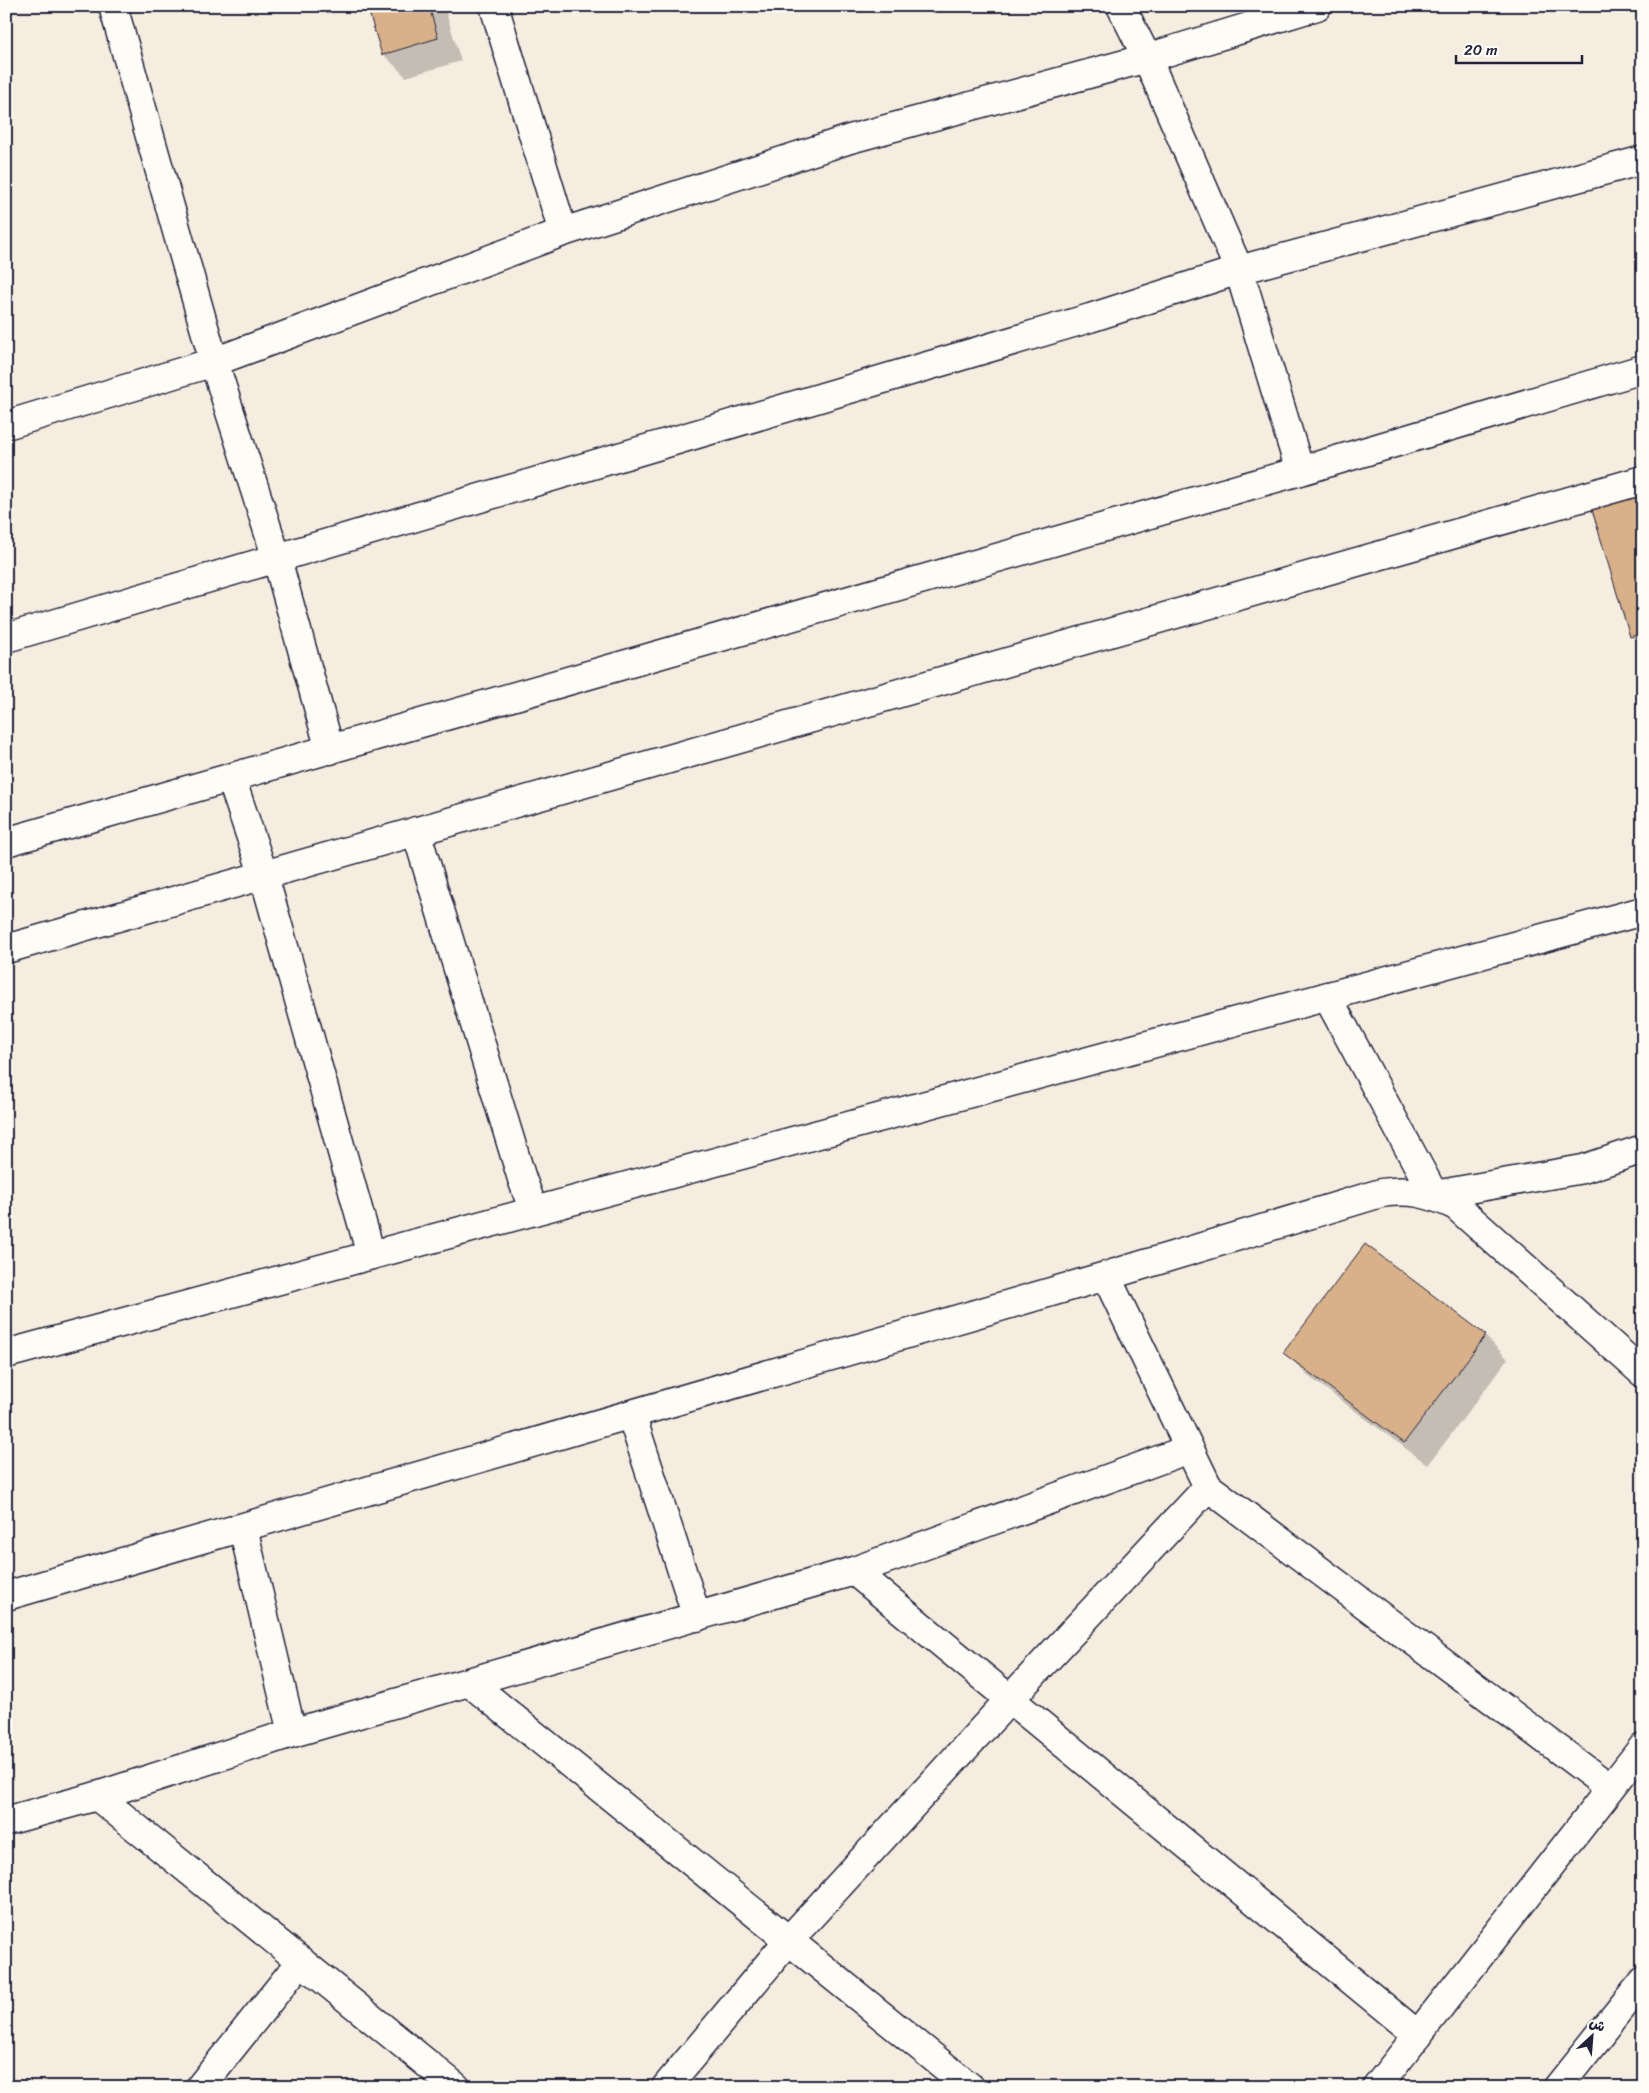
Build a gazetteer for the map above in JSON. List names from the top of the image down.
{
  "scale_bar": "20 m",
  "north": "top right"
}
